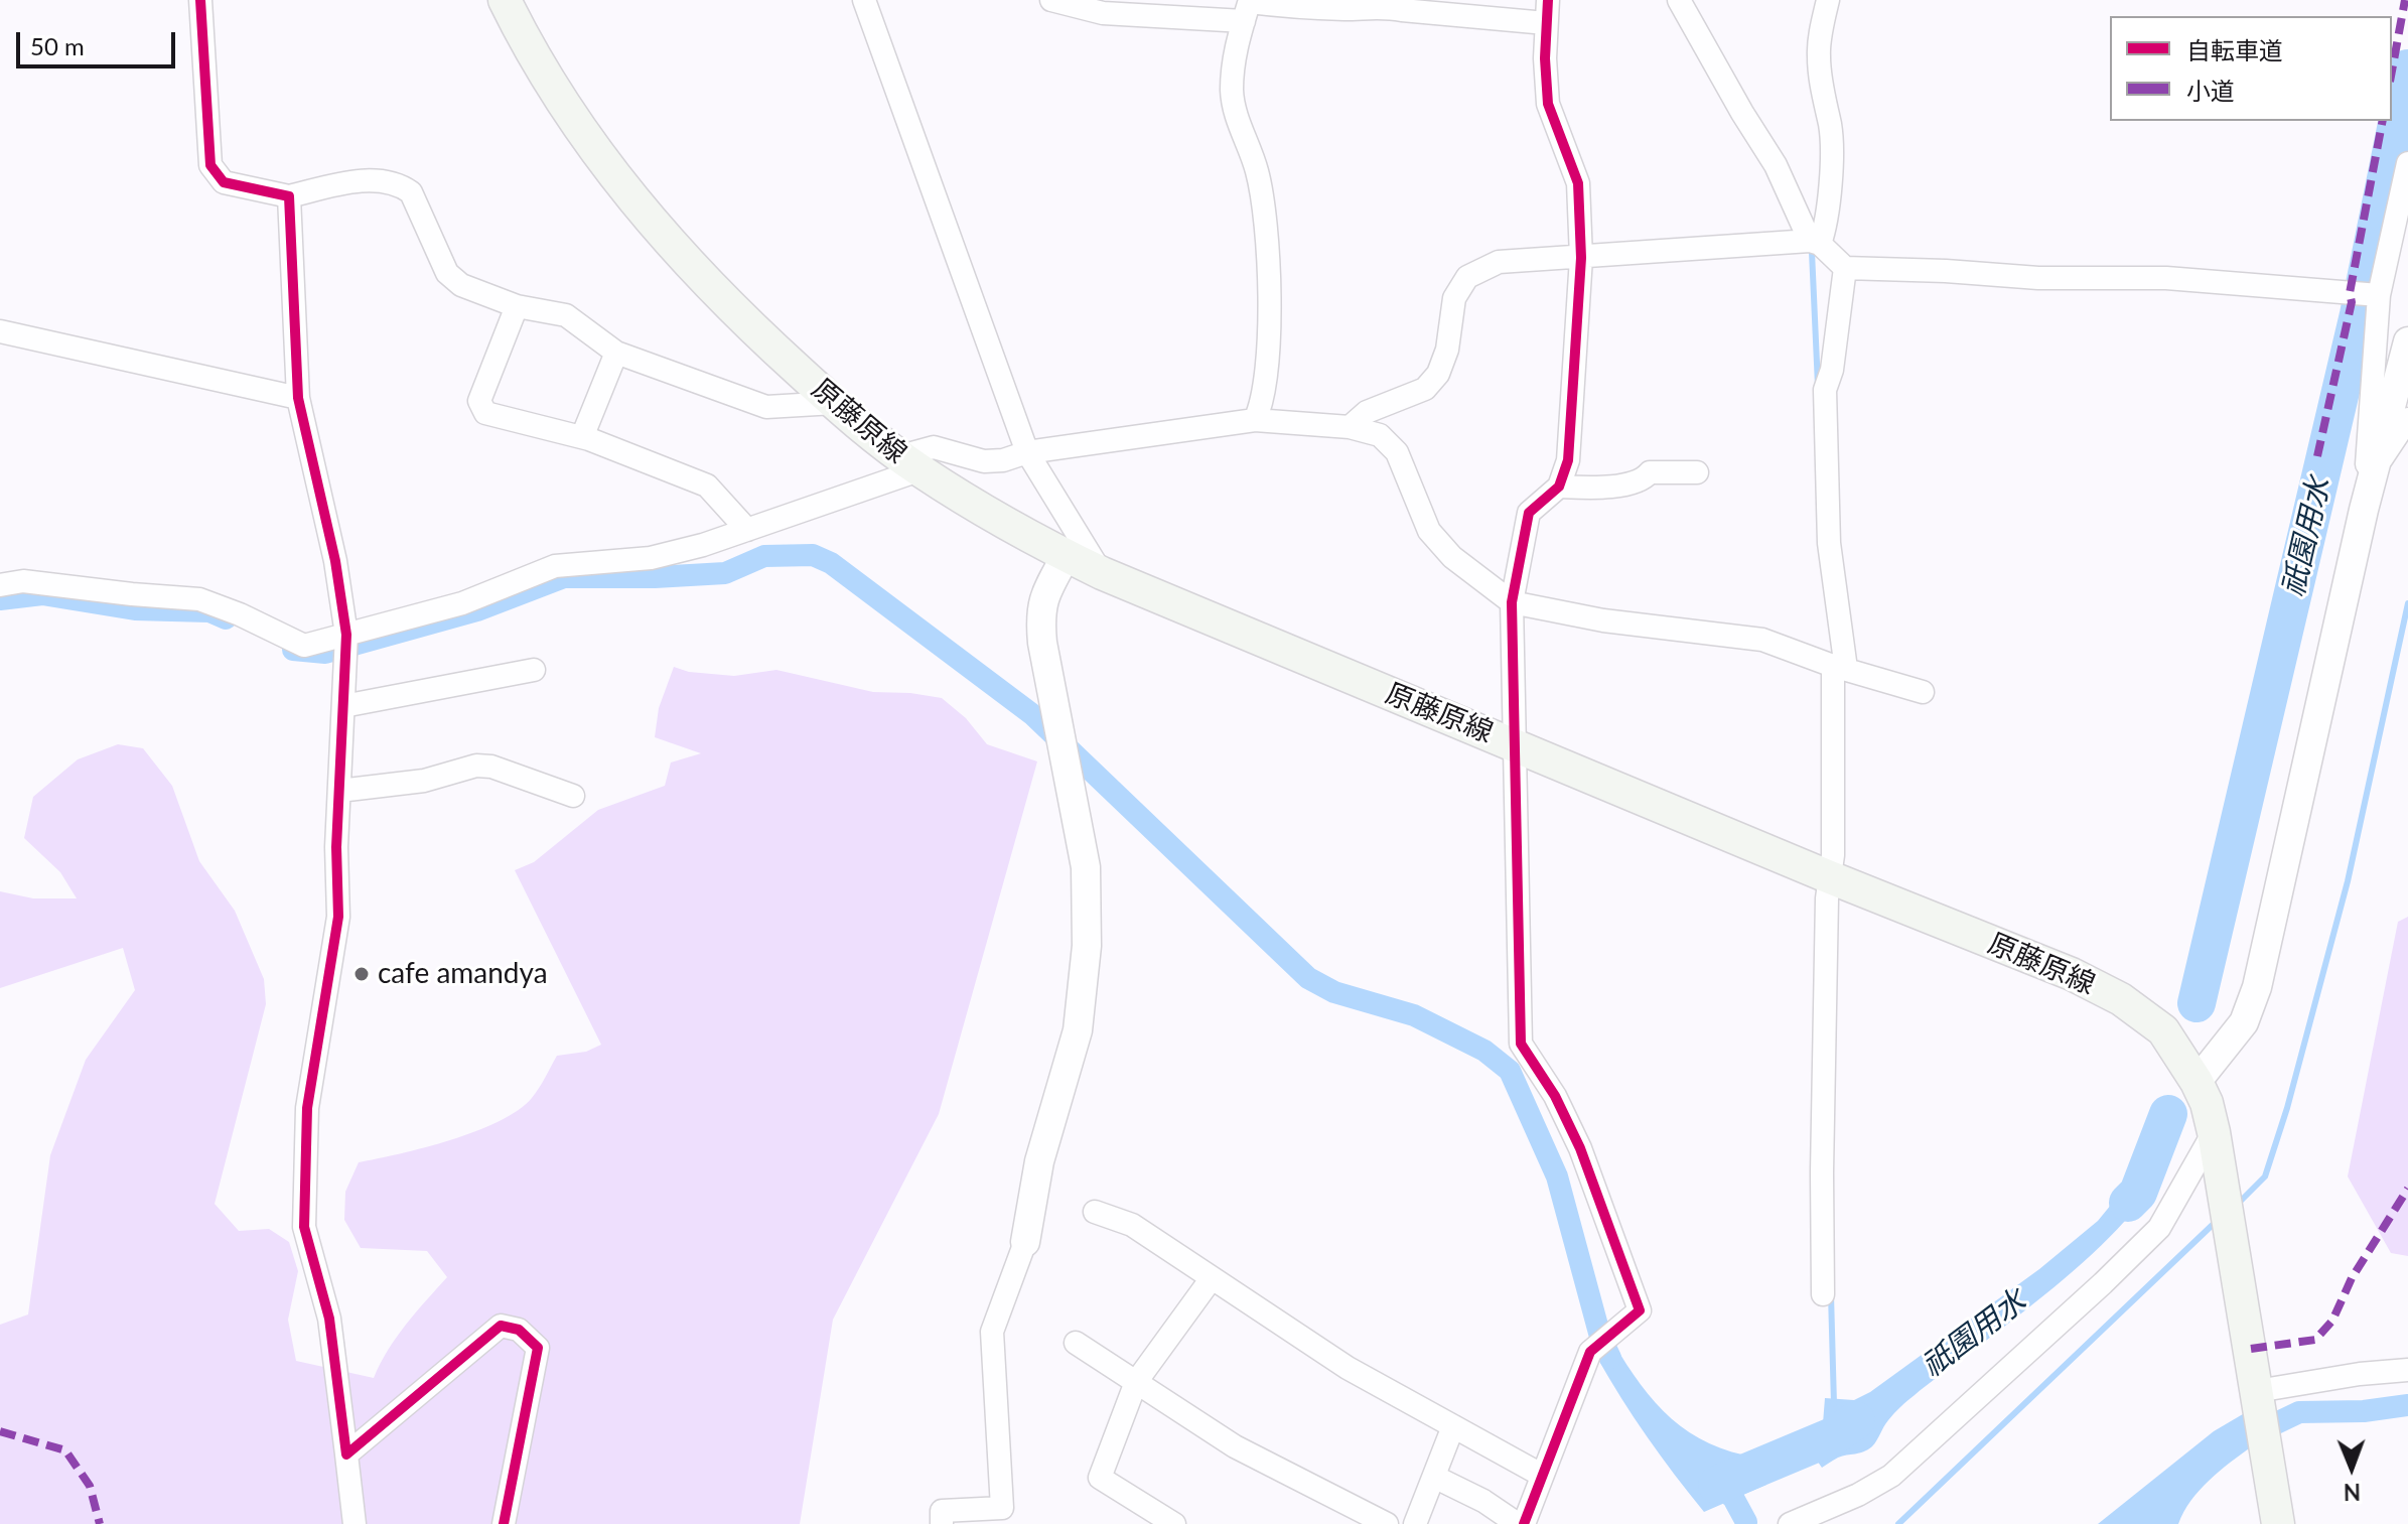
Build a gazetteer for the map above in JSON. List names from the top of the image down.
{
  "streets": {
    "main road": ["原藤原線"]
  },
  "water": ["祇園用水"],
  "places": ["cafe amandya"],
  "legend": ["自転車道", "小道"],
  "scale_bar": "50 m",
  "north": "bottom"
}
